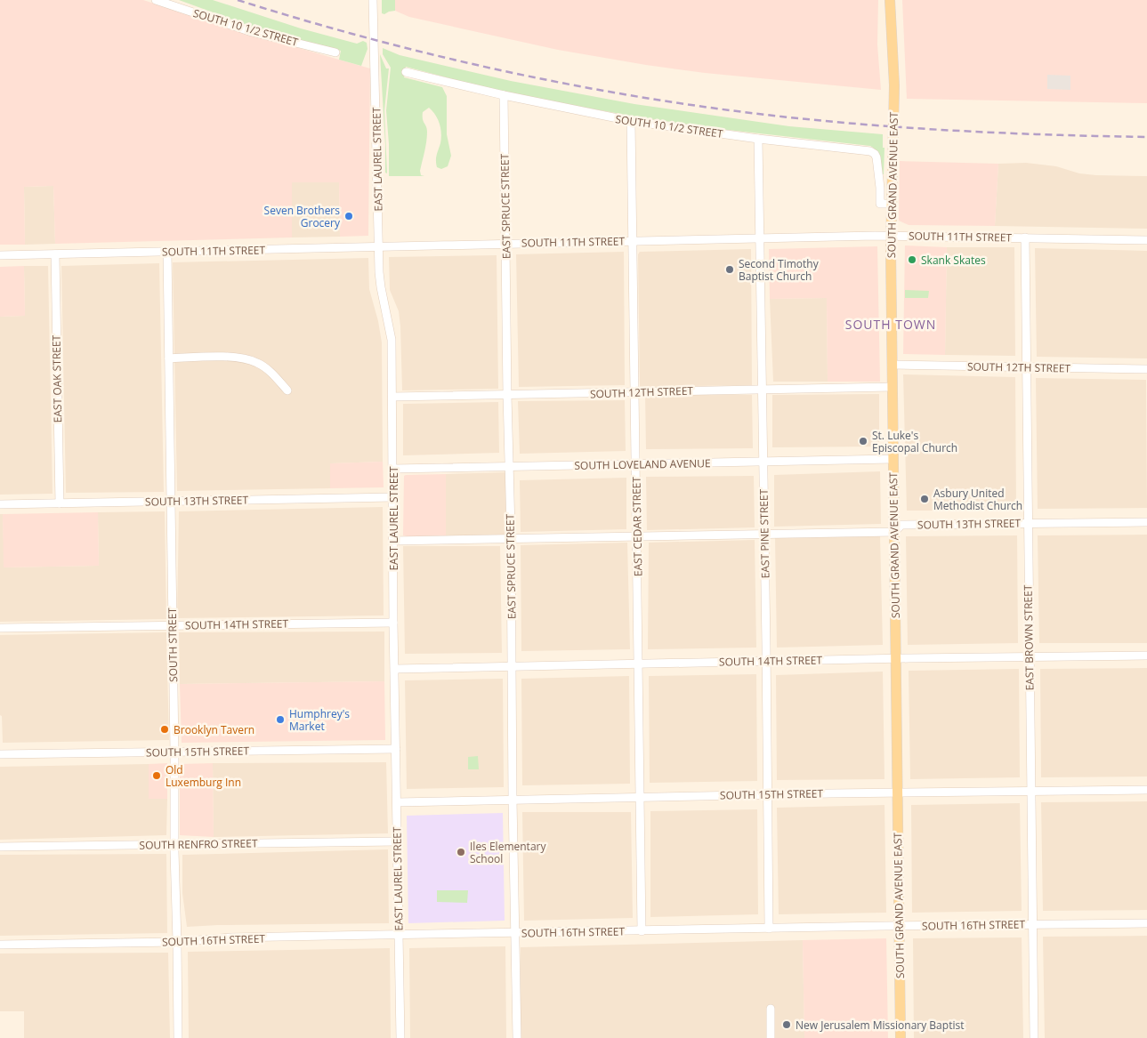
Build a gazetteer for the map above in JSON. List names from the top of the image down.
{
  "streets": {
    "main road": ["SOUTH GRAND AVENUE EAST"],
    "street": [
      "SOUTH 10 1/2 STREET",
      "EAST LAUREL STREET",
      "EAST SPRUCE STREET",
      "SOUTH 11TH STREET",
      "SOUTH 12TH STREET",
      "EAST OAK STREET",
      "SOUTH LOVELAND AVENUE",
      "SOUTH 13TH STREET",
      "EAST CEDAR STREET",
      "EAST PINE STREET",
      "SOUTH 14TH STREET",
      "EAST BROWN STREET",
      "SOUTH STREET",
      "SOUTH 15TH STREET",
      "SOUTH RENFRO STREET",
      "SOUTH 16TH STREET"
    ]
  },
  "crossings": [
    ["SOUTH 10 1/2 STREET", "SOUTH GRAND AVENUE EAST"],
    ["SOUTH 10 1/2 STREET", "EAST SPRUCE STREET"],
    ["SOUTH 10 1/2 STREET", "EAST CEDAR STREET"],
    ["SOUTH 10 1/2 STREET", "EAST PINE STREET"],
    ["EAST LAUREL STREET", "SOUTH 11TH STREET"],
    ["EAST LAUREL STREET", "SOUTH 12TH STREET"],
    ["EAST LAUREL STREET", "SOUTH LOVELAND AVENUE"],
    ["EAST LAUREL STREET", "SOUTH 13TH STREET"],
    ["EAST LAUREL STREET", "SOUTH 14TH STREET"],
    ["EAST LAUREL STREET", "SOUTH 15TH STREET"],
    ["EAST LAUREL STREET", "SOUTH RENFRO STREET"],
    ["EAST LAUREL STREET", "SOUTH 16TH STREET"],
    ["SOUTH GRAND AVENUE EAST", "SOUTH 11TH STREET"],
    ["SOUTH GRAND AVENUE EAST", "SOUTH 12TH STREET"],
    ["SOUTH GRAND AVENUE EAST", "SOUTH LOVELAND AVENUE"],
    ["SOUTH GRAND AVENUE EAST", "SOUTH 13TH STREET"],
    ["SOUTH GRAND AVENUE EAST", "SOUTH 14TH STREET"],
    ["SOUTH GRAND AVENUE EAST", "SOUTH 15TH STREET"],
    ["SOUTH GRAND AVENUE EAST", "SOUTH 16TH STREET"],
    ["EAST SPRUCE STREET", "SOUTH 11TH STREET"],
    ["EAST SPRUCE STREET", "SOUTH 12TH STREET"],
    ["EAST SPRUCE STREET", "SOUTH LOVELAND AVENUE"],
    ["EAST SPRUCE STREET", "SOUTH 13TH STREET"],
    ["EAST SPRUCE STREET", "SOUTH 14TH STREET"],
    ["EAST SPRUCE STREET", "SOUTH 15TH STREET"],
    ["EAST SPRUCE STREET", "SOUTH 16TH STREET"],
    ["SOUTH 11TH STREET", "EAST OAK STREET"],
    ["SOUTH 11TH STREET", "EAST CEDAR STREET"],
    ["SOUTH 11TH STREET", "EAST PINE STREET"],
    ["SOUTH 11TH STREET", "EAST BROWN STREET"],
    ["SOUTH 11TH STREET", "SOUTH STREET"],
    ["SOUTH 12TH STREET", "EAST CEDAR STREET"],
    ["SOUTH 12TH STREET", "EAST PINE STREET"],
    ["SOUTH 12TH STREET", "EAST BROWN STREET"],
    ["EAST OAK STREET", "SOUTH 13TH STREET"],
    ["SOUTH LOVELAND AVENUE", "EAST CEDAR STREET"],
    ["SOUTH LOVELAND AVENUE", "EAST PINE STREET"],
    ["SOUTH 13TH STREET", "EAST CEDAR STREET"],
    ["SOUTH 13TH STREET", "EAST PINE STREET"],
    ["SOUTH 13TH STREET", "EAST BROWN STREET"],
    ["SOUTH 13TH STREET", "SOUTH STREET"],
    ["EAST CEDAR STREET", "SOUTH 14TH STREET"],
    ["EAST CEDAR STREET", "SOUTH 15TH STREET"],
    ["EAST CEDAR STREET", "SOUTH 16TH STREET"],
    ["EAST PINE STREET", "SOUTH 14TH STREET"],
    ["EAST PINE STREET", "SOUTH 15TH STREET"],
    ["EAST PINE STREET", "SOUTH 16TH STREET"],
    ["SOUTH 14TH STREET", "EAST BROWN STREET"],
    ["SOUTH 14TH STREET", "SOUTH STREET"],
    ["EAST BROWN STREET", "SOUTH 15TH STREET"],
    ["EAST BROWN STREET", "SOUTH 16TH STREET"],
    ["SOUTH STREET", "SOUTH 15TH STREET"],
    ["SOUTH STREET", "SOUTH RENFRO STREET"],
    ["SOUTH STREET", "SOUTH 16TH STREET"]
  ],
  "districts": ["SOUTH TOWN"],
  "places": [
    "Seven Brothers Grocery",
    "Skank Skates",
    "Second Timothy Baptist Church",
    "St. Luke's Episcopal Church",
    "Asbury United Methodist Church",
    "Humphrey's Market",
    "Brooklyn Tavern",
    "Old Luxemburg Inn",
    "Iles Elementary School",
    "New Jerusalem Missionary Baptist"
  ]
}
